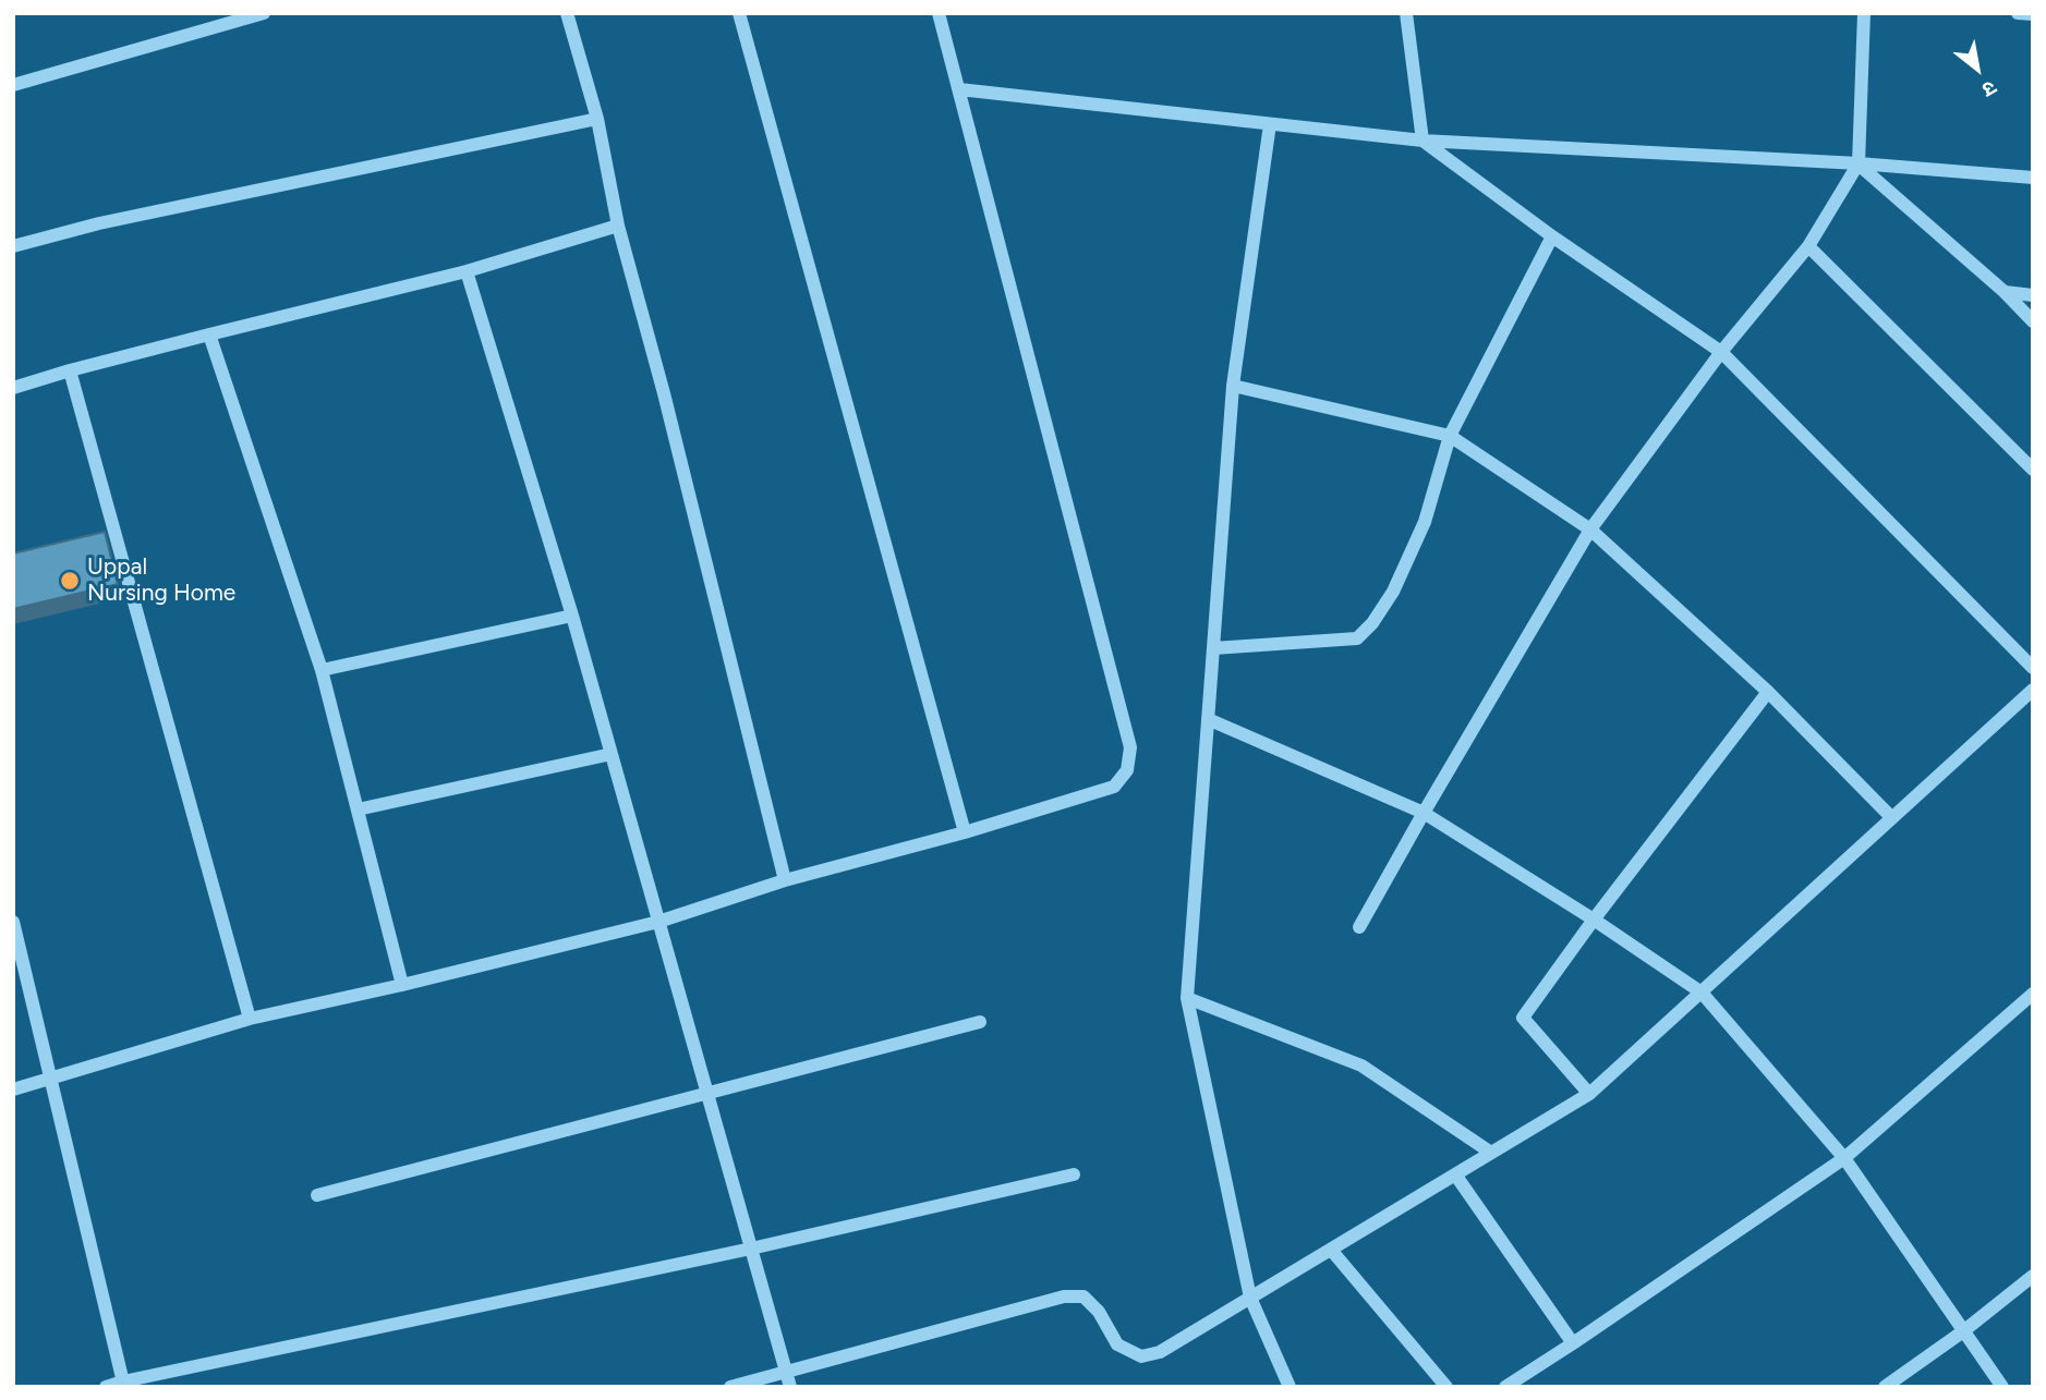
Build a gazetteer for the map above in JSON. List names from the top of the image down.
{
  "places": ["Uppal Nursing Home"],
  "north": "bottom right"
}
